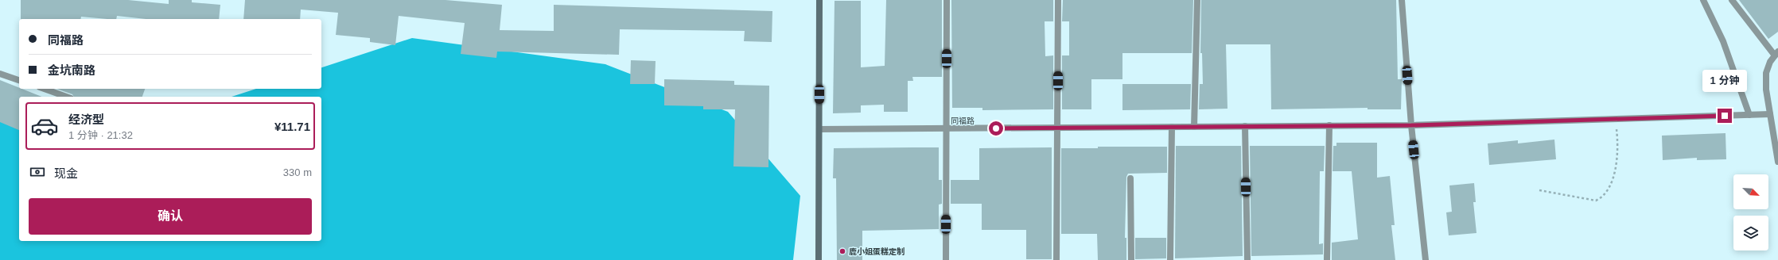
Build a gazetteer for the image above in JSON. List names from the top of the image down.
{
  "streets": {
    "street": ["同福路"]
  },
  "places": ["鹿小姐蛋糕定制"],
  "north": "bottom right",
  "page": {
    "banner": ["同福路", "金坑南路"],
    "bubble": "1 分钟",
    "list": [
      {
        "name": "经济型",
        "note": "1 分钟 · 21:32",
        "value": "¥11.71"
      }
    ],
    "pay": ["现金", "330 m"],
    "buttons": "确认"
  }
}
